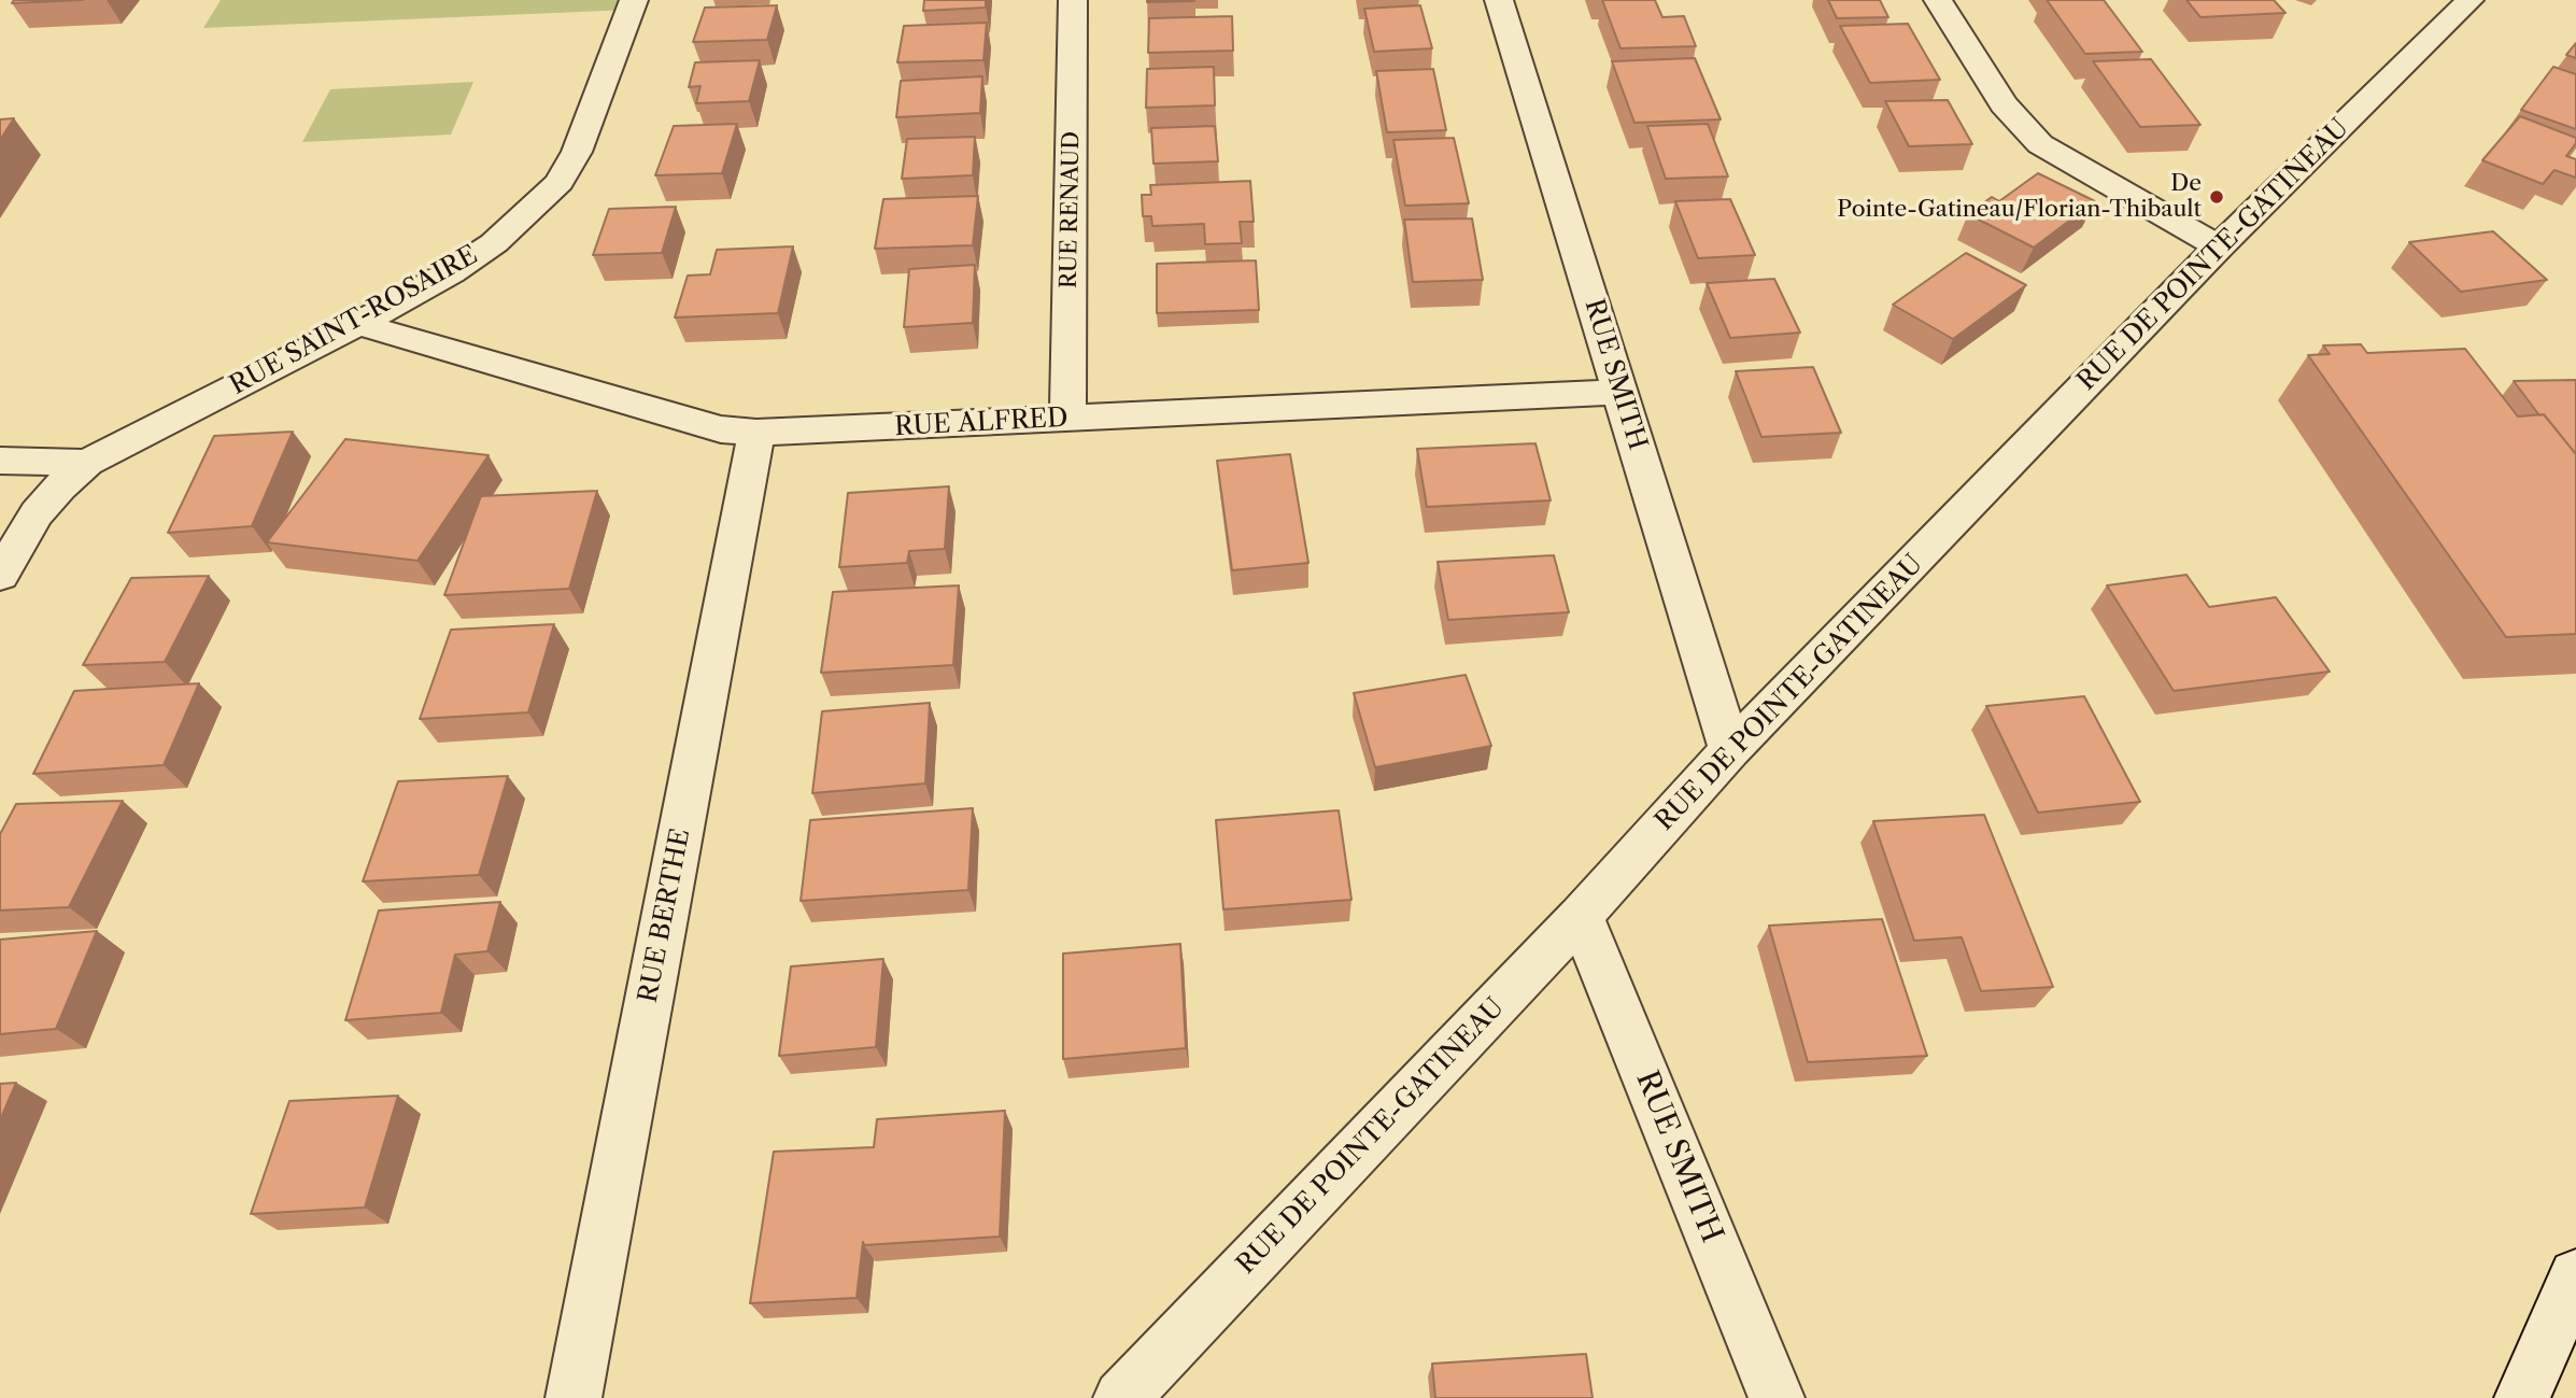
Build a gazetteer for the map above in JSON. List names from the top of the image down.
{
  "streets": {
    "street": [
      "RUE RENAUD",
      "RUE DE POINTE-GATINEAU",
      "RUE SAINT-ROSAIRE",
      "RUE SMITH",
      "RUE ALFRED",
      "RUE BERTHE"
    ]
  },
  "crossings": [
    ["RUE RENAUD", "RUE ALFRED"],
    ["RUE DE POINTE-GATINEAU", "RUE SMITH"],
    ["RUE SAINT-ROSAIRE", "RUE ALFRED"],
    ["RUE SMITH", "RUE ALFRED"],
    ["RUE ALFRED", "RUE BERTHE"]
  ],
  "places": ["De Pointe-Gatineau/Florian-Thibault"]
}
